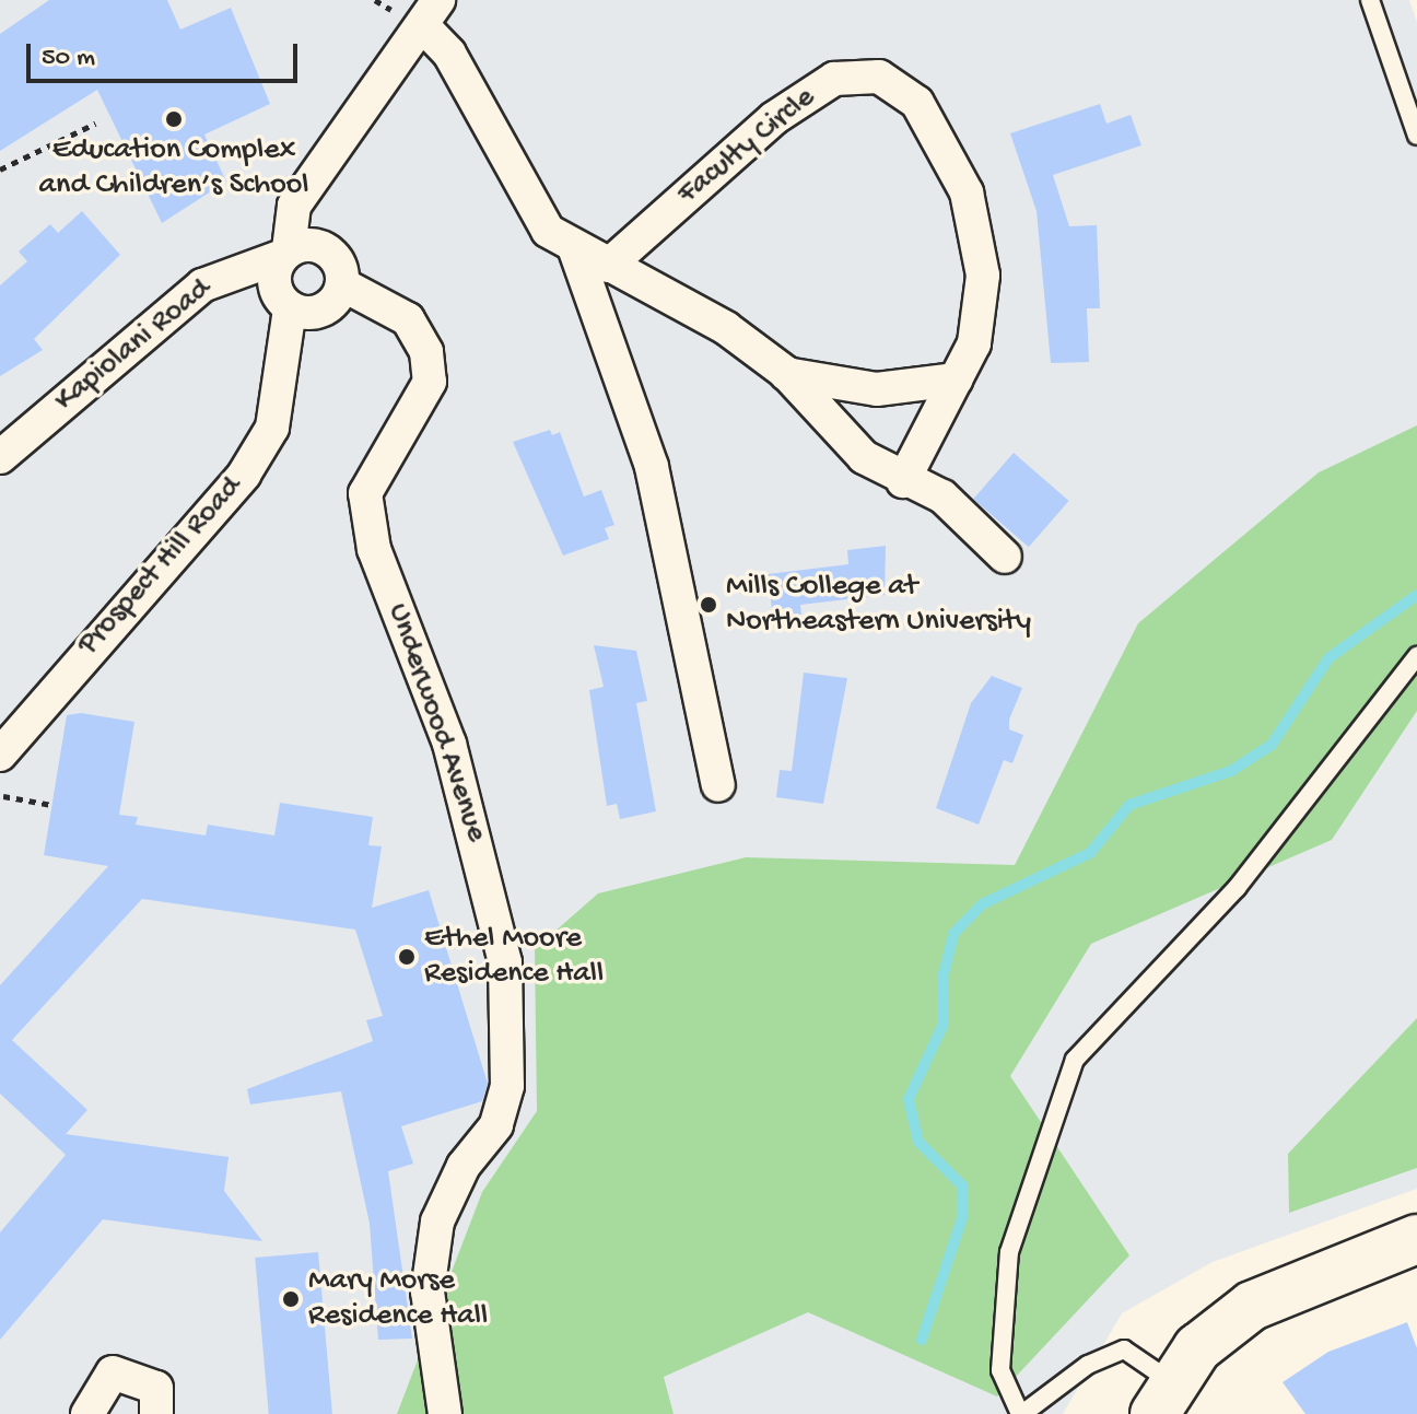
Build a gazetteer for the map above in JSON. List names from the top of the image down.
{
  "streets": {
    "street": [
      "Faculty Circle",
      "Kapiolani Road",
      "Prospect Hill Road",
      "Underwood Avenue"
    ]
  },
  "crossings": [
    ["Kapiolani Road", "Prospect Hill Road"],
    ["Kapiolani Road", "Underwood Avenue"],
    ["Prospect Hill Road", "Underwood Avenue"]
  ],
  "places": [
    "Education Complex and Children’s School",
    "Mills College at Northeastern University",
    "Ethel Moore Residence Hall",
    "Mary Morse Residence Hall"
  ],
  "scale_bar": "50 m"
}
